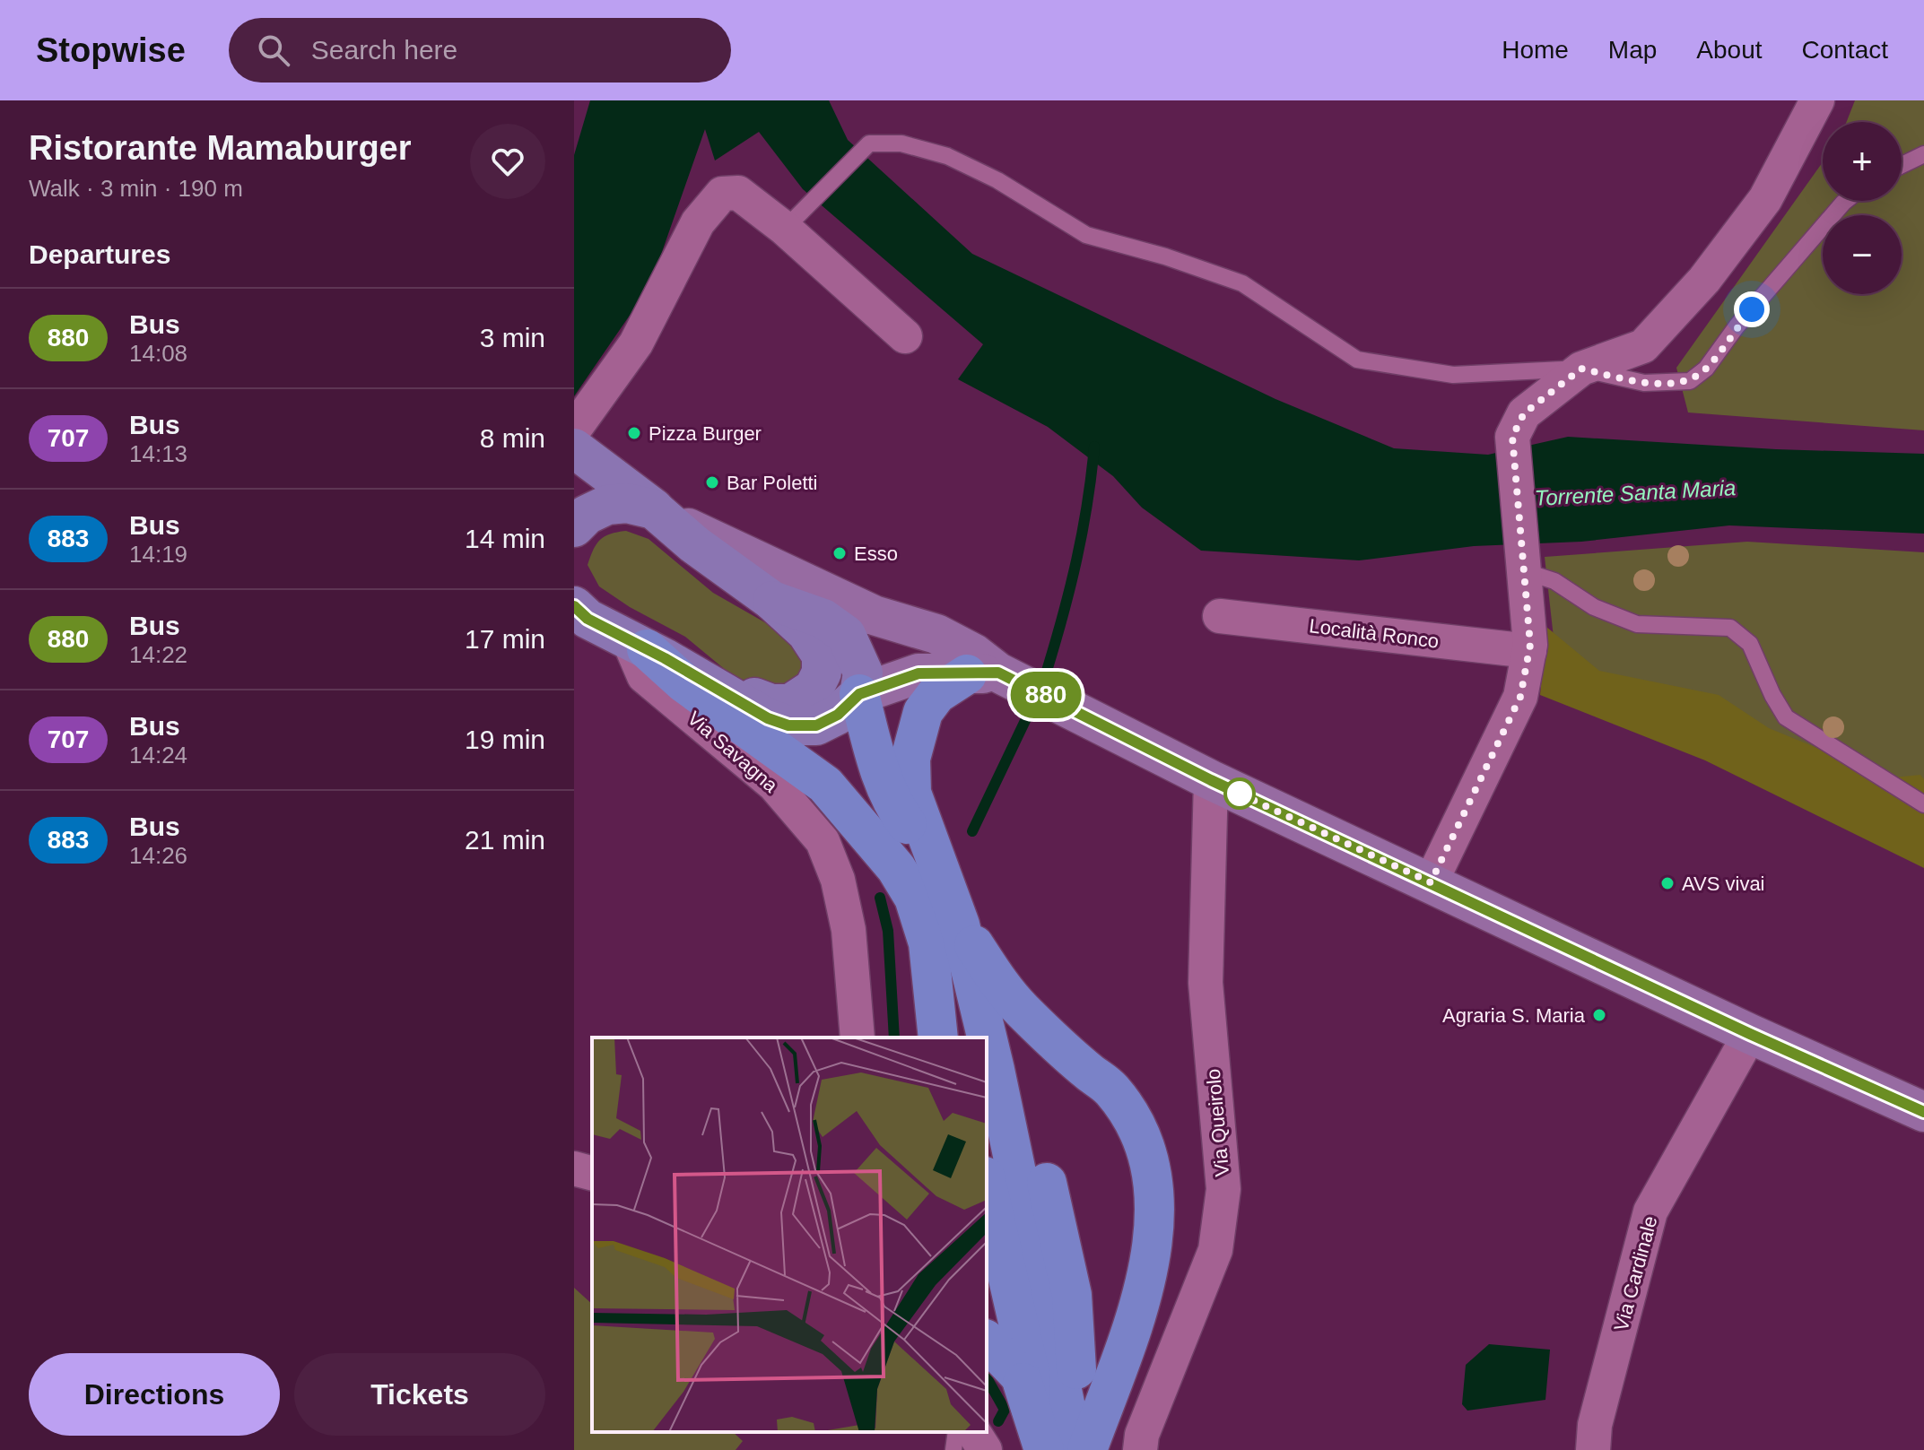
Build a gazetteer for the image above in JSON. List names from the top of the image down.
{
  "streets": {
    "street": [
      "Località Ronco",
      "Via Savagna",
      "Via Queirolo",
      "Via Cardinale"
    ]
  },
  "water": ["Torrente Santa Maria"],
  "places": [
    "Pizza Burger",
    "Bar Poletti",
    "Esso",
    "AVS vivai",
    "Agraria S. Maria"
  ],
  "lines": ["bus line 880"],
  "page": {
    "header": "Stopwise",
    "search": "Search here",
    "nav": [
      "Home",
      "Map",
      "About",
      "Contact"
    ],
    "heading": [
      ["Ristorante Mamaburger", "Walk · 3 min · 190 m"],
      "Departures"
    ],
    "on_map": "880",
    "map_buttons": ["+", "−"],
    "list": [
      {
        "mark": "880",
        "name": "Bus",
        "note": "14:08",
        "value": "3 min"
      },
      {
        "mark": "707",
        "name": "Bus",
        "note": "14:13",
        "value": "8 min"
      },
      {
        "mark": "883",
        "name": "Bus",
        "note": "14:19",
        "value": "14 min"
      },
      {
        "mark": "880",
        "name": "Bus",
        "note": "14:22",
        "value": "17 min"
      },
      {
        "mark": "707",
        "name": "Bus",
        "note": "14:24",
        "value": "19 min"
      },
      {
        "mark": "883",
        "name": "Bus",
        "note": "14:26",
        "value": "21 min"
      }
    ],
    "buttons": ["Directions", "Tickets"]
  }
}
